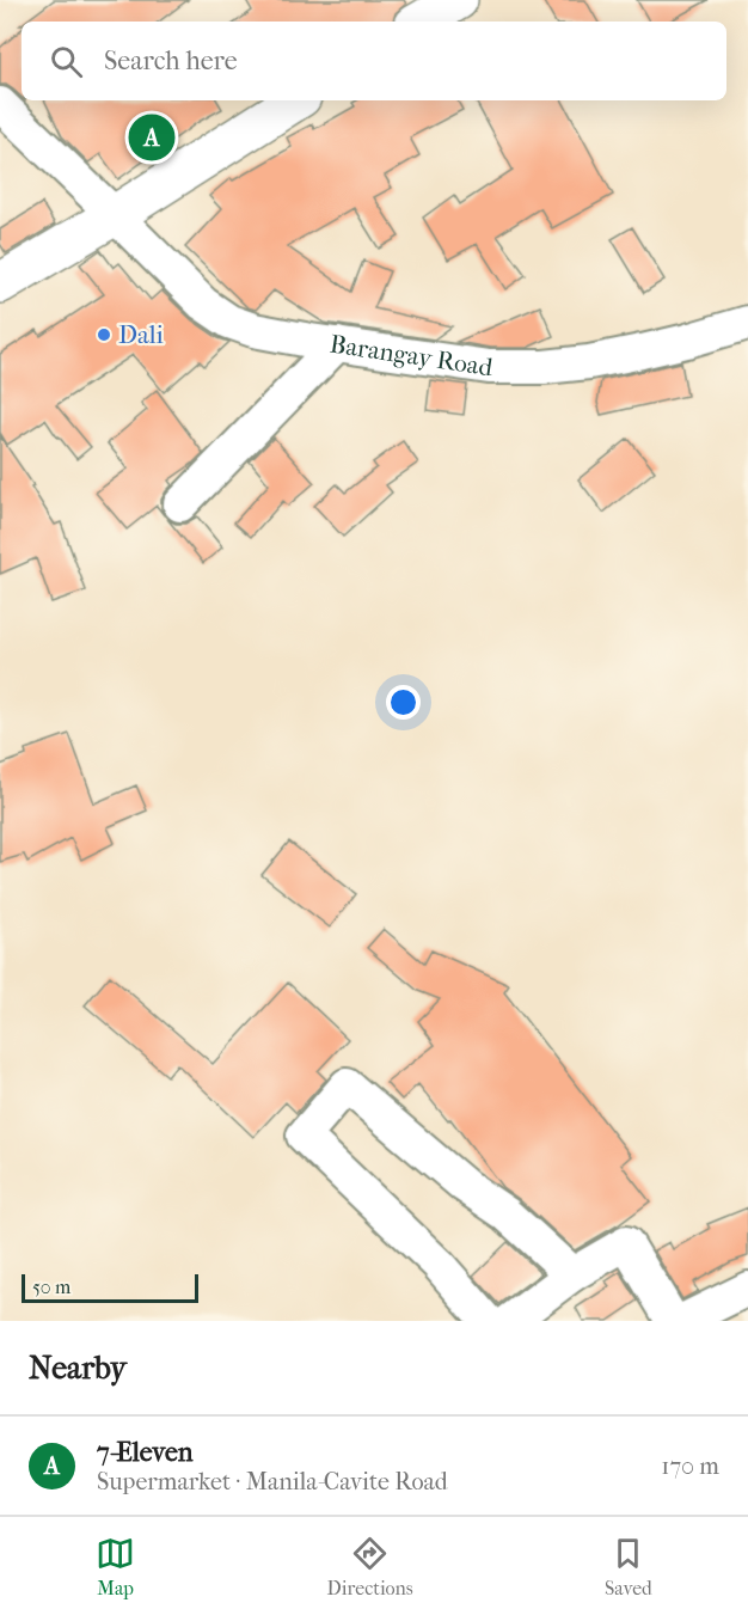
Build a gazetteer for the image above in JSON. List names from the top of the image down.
{
  "streets": {
    "street": ["Barangay Road"]
  },
  "places": ["Dali"],
  "scale_bar": "50 m",
  "page": {
    "search": "Search here",
    "pins": "A",
    "scale": "50 m",
    "heading": "Nearby",
    "list": [
      {
        "mark": "A",
        "name": "7-Eleven",
        "note": "Supermarket · Manila-Cavite Road",
        "value": "170 m"
      }
    ],
    "nav": ["Map", "Directions", "Saved"]
  }
}
